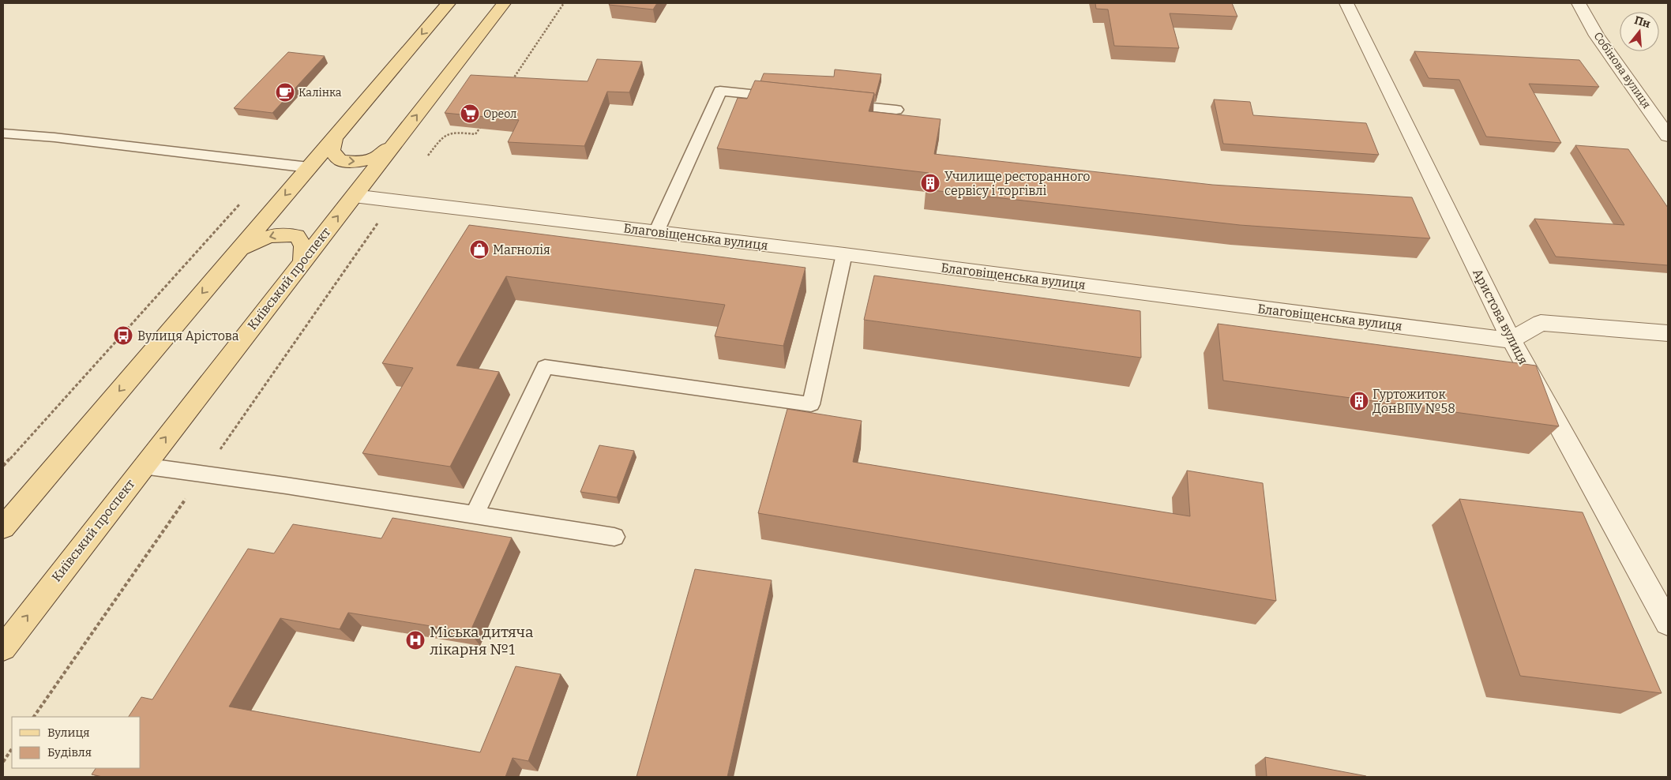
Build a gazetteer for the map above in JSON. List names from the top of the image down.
{
  "streets": {
    "main road": ["Київський проспект"],
    "street": ["Собінова вулиця", "Благовіщенська вулиця", "Аристова вулиця"]
  },
  "crossings": [
    ["Благовіщенська вулиця", "Київський проспект"],
    ["Благовіщенська вулиця", "Аристова вулиця"]
  ],
  "places": {
    "cafe": ["Калінка"],
    "supermarket": ["Ореол"],
    "building": ["Училище ресторанного сервісу і торгівлі", "Гуртожиток ДонВПУ №58"],
    "shop": ["Магнолія"],
    "bus stop": ["Вулиця Арістова"],
    "hospital": ["Міська дитяча лікарня №1"]
  },
  "legend": ["Вулиця", "Будівля"],
  "north": "top"
}
